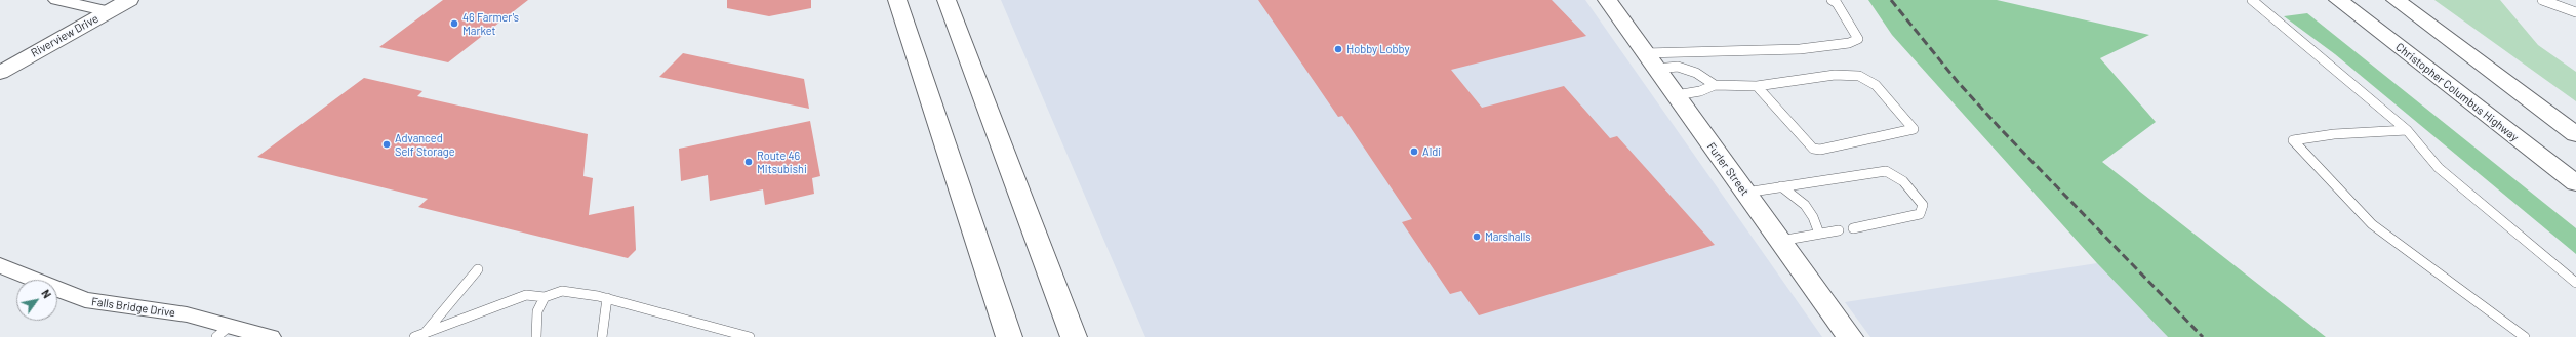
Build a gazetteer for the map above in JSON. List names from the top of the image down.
{
  "streets": {
    "main road": ["Riverview Drive", "Christopher Columbus Highway", "Furler Street"],
    "street": ["Falls Bridge Drive"]
  },
  "places": [
    "46 Farmer's Market",
    "Hobby Lobby",
    "Advanced Self Storage",
    "Aldi",
    "Route 46 Mitsubishi",
    "Marshalls"
  ],
  "north": "top right"
}
